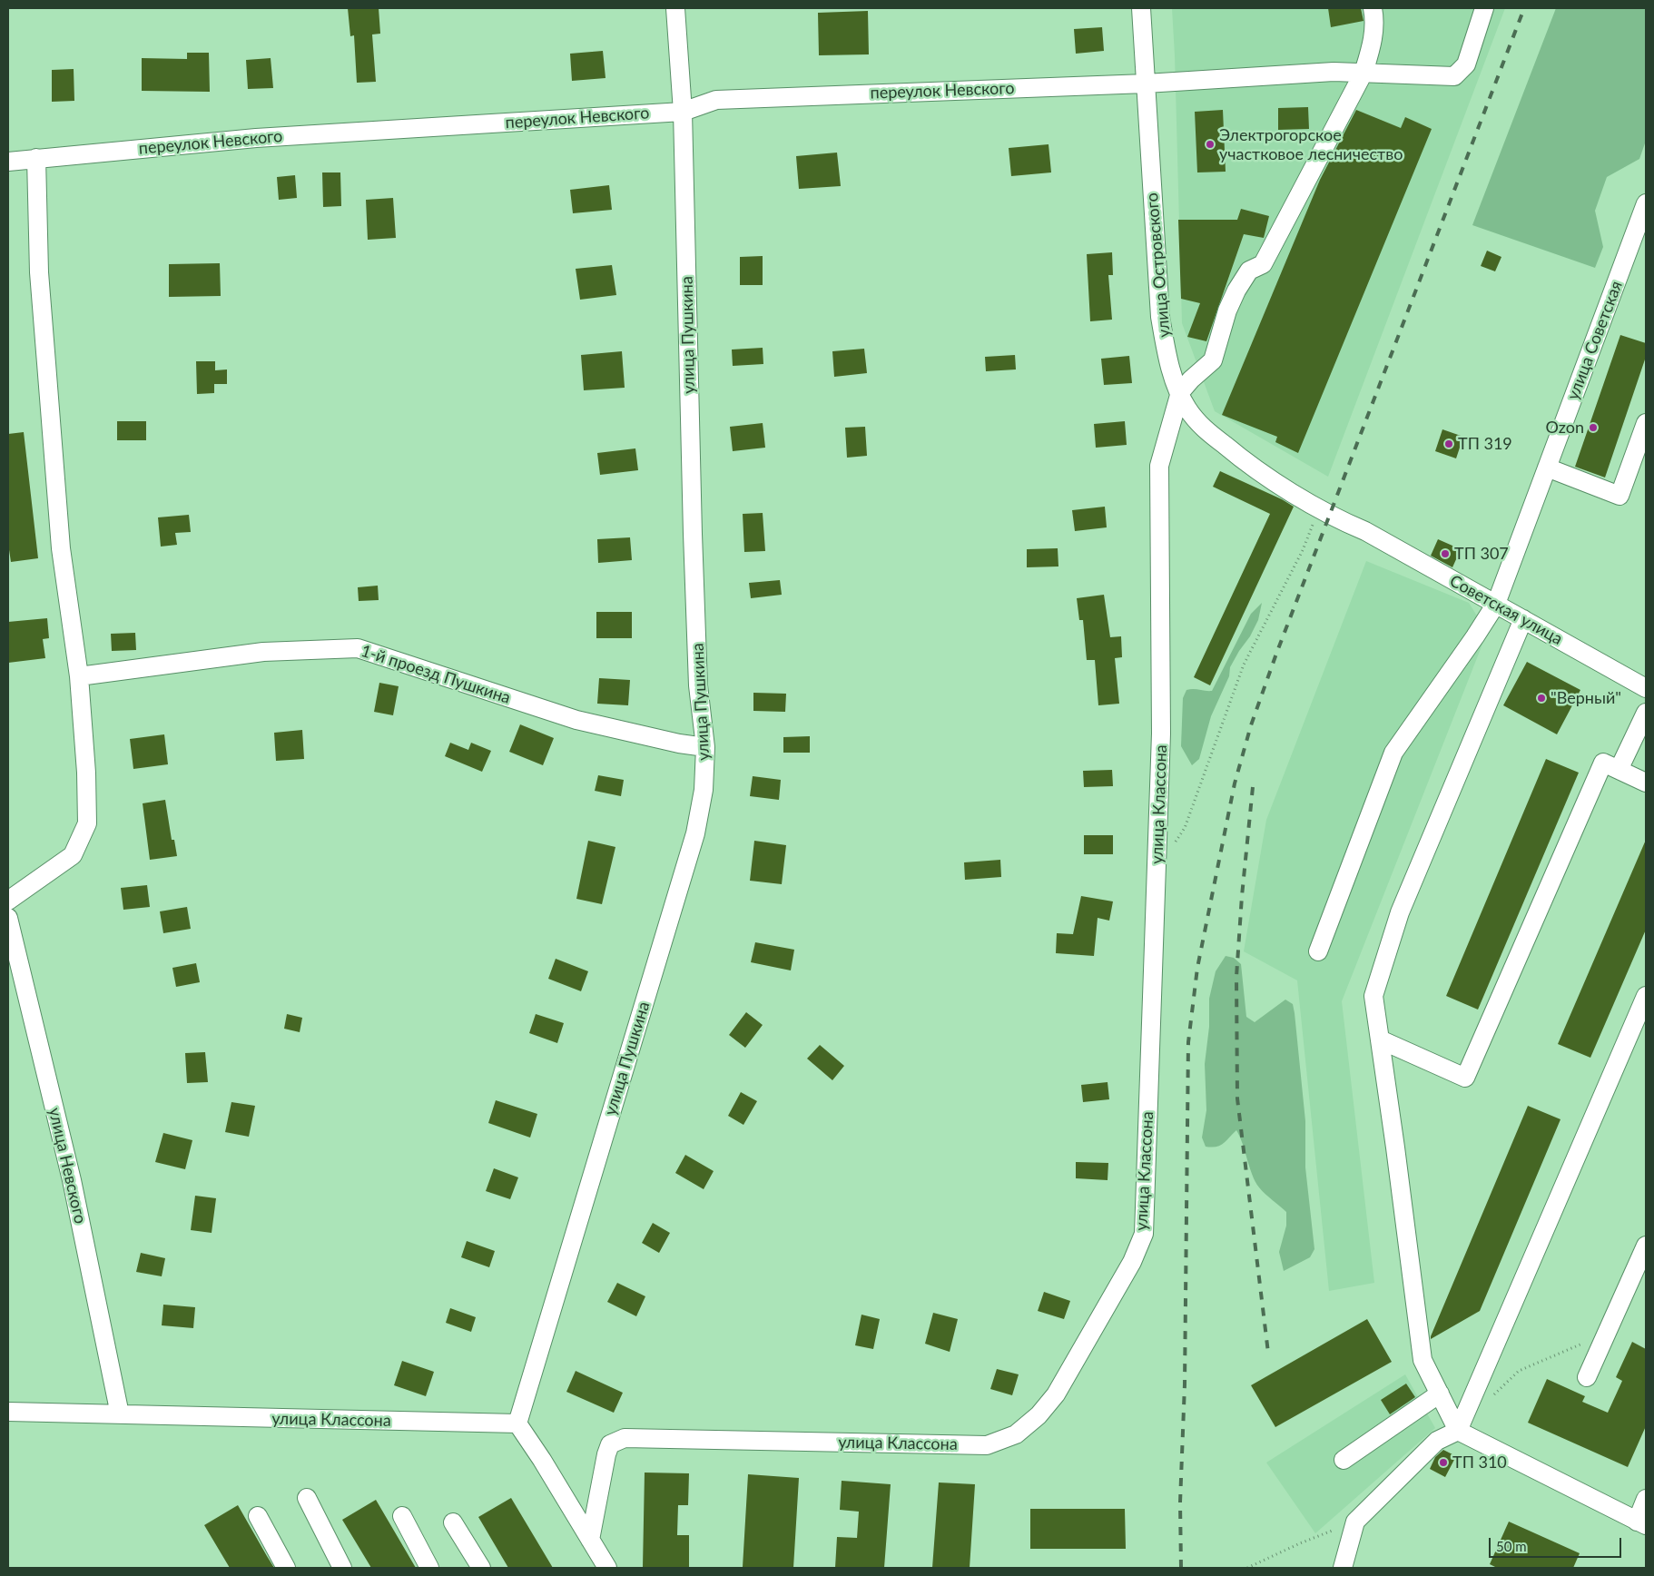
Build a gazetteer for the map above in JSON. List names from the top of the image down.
{
  "streets": {
    "street": [
      "переулок Невского",
      "улица Островского",
      "улица Пушкина",
      "улица Советская",
      "Советская улица",
      "1-й проезд Пушкина",
      "улица Классона",
      "улица Невского"
    ]
  },
  "crossings": [
    ["переулок Невского", "улица Островского"],
    ["переулок Невского", "улица Пушкина"],
    ["улица Островского", "Советская улица"],
    ["улица Островского", "улица Классона"],
    ["улица Пушкина", "1-й проезд Пушкина"],
    ["улица Пушкина", "улица Классона"],
    ["улица Советская", "Советская улица"],
    ["улица Классона", "улица Невского"]
  ],
  "places": [
    "Электрогорское участковое лесничество",
    "Ozon",
    "ТП 319",
    "ТП 307",
    "\"Верный\"",
    "ТП 310"
  ],
  "scale_bar": "50 m"
}
